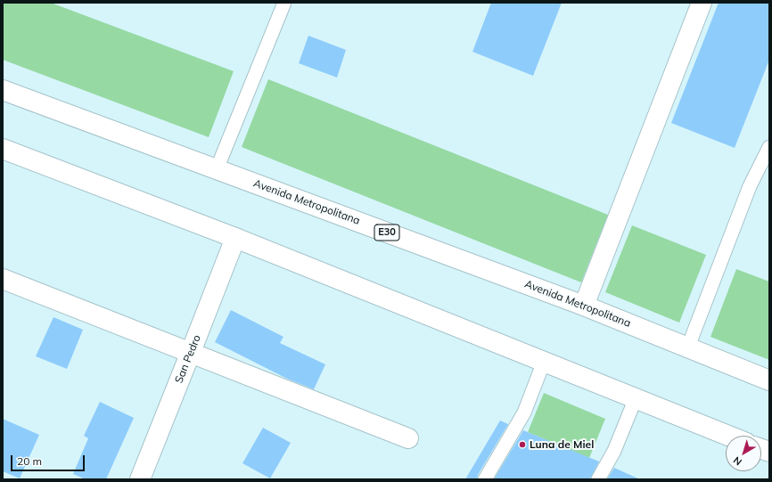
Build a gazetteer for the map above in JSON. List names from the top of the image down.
{
  "streets": {
    "main road": ["Avenida Metropolitana", "E30", "San Pedro"]
  },
  "places": ["Luna de Miel"],
  "scale_bar": "20 m",
  "north": "bottom left"
}
